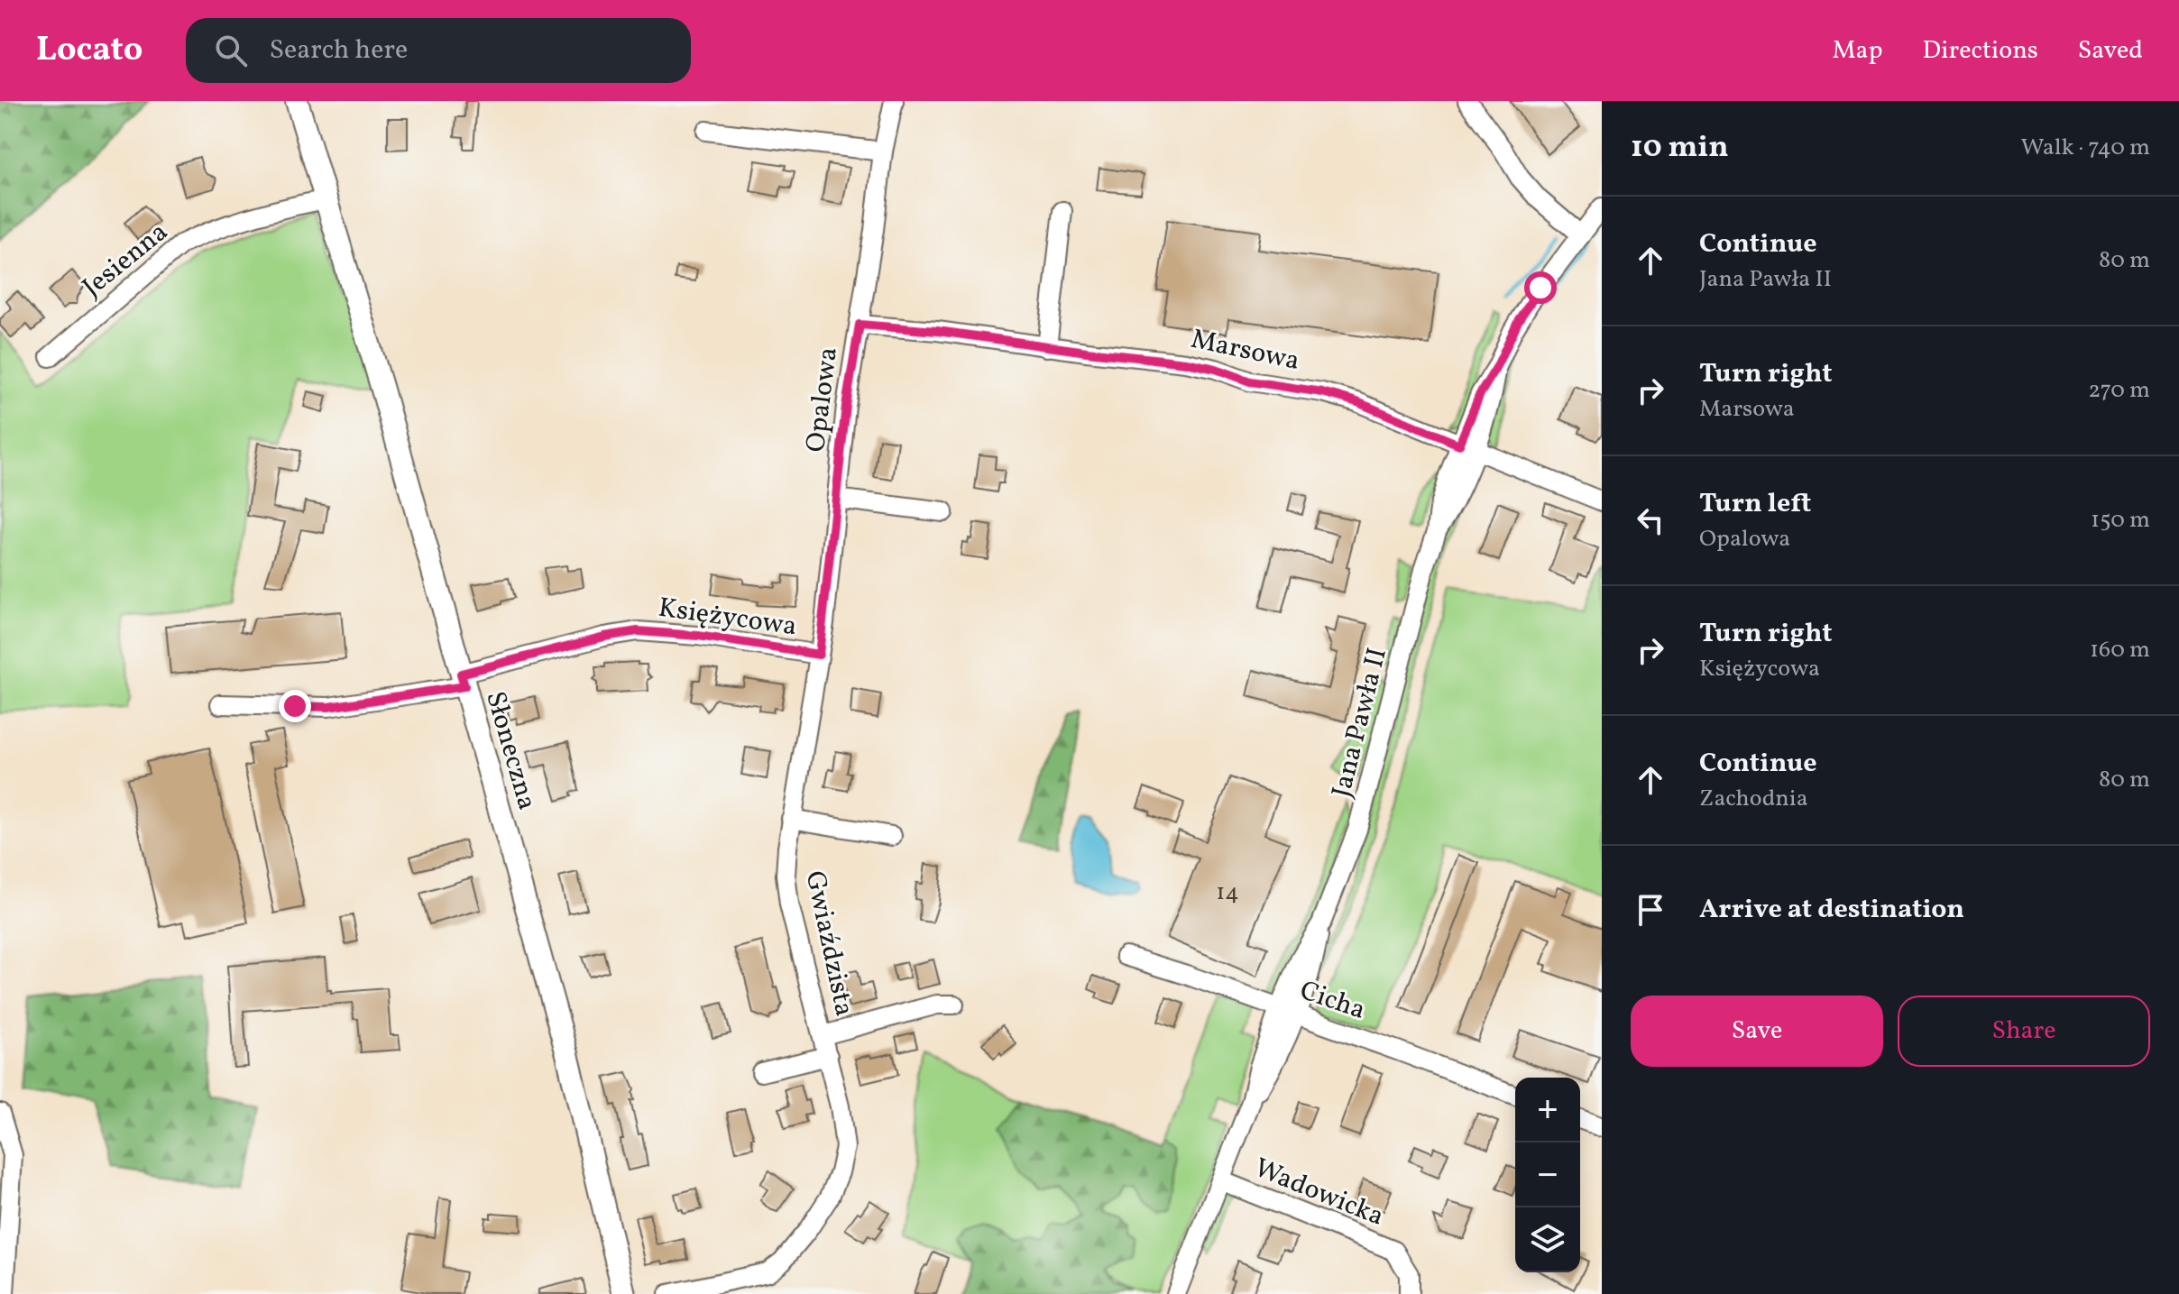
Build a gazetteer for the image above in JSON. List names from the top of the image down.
{
  "streets": {
    "street": [
      "Jesienna",
      "Marsowa",
      "Opalowa",
      "Księżycowa",
      "Jana Pawła II",
      "Słoneczna",
      "Gwiaździsta",
      "Cicha",
      "Wadowicka"
    ]
  },
  "crossings": [
    ["Jesienna", "Słoneczna"],
    ["Marsowa", "Opalowa"],
    ["Marsowa", "Jana Pawła II"],
    ["Opalowa", "Księżycowa"],
    ["Opalowa", "Gwiaździsta"],
    ["Księżycowa", "Słoneczna"],
    ["Księżycowa", "Gwiaździsta"],
    ["Jana Pawła II", "Cicha"],
    ["Jana Pawła II", "Wadowicka"]
  ],
  "house_numbers": ["14"],
  "page": {
    "header": "Locato",
    "search": "Search here",
    "nav": ["Map", "Directions", "Saved"],
    "heading": ["10 min", "Walk · 740 m"],
    "list": [
      ["Continue", "Jana Pawła II", "80 m"],
      ["Turn right", "Marsowa", "270 m"],
      ["Turn left", "Opalowa", "150 m"],
      ["Turn right", "Księżycowa", "160 m"],
      ["Continue", "Zachodnia", "80 m"],
      "Arrive at destination"
    ],
    "buttons": ["Save", "Share"],
    "map_buttons": ["+", "−"]
  }
}
